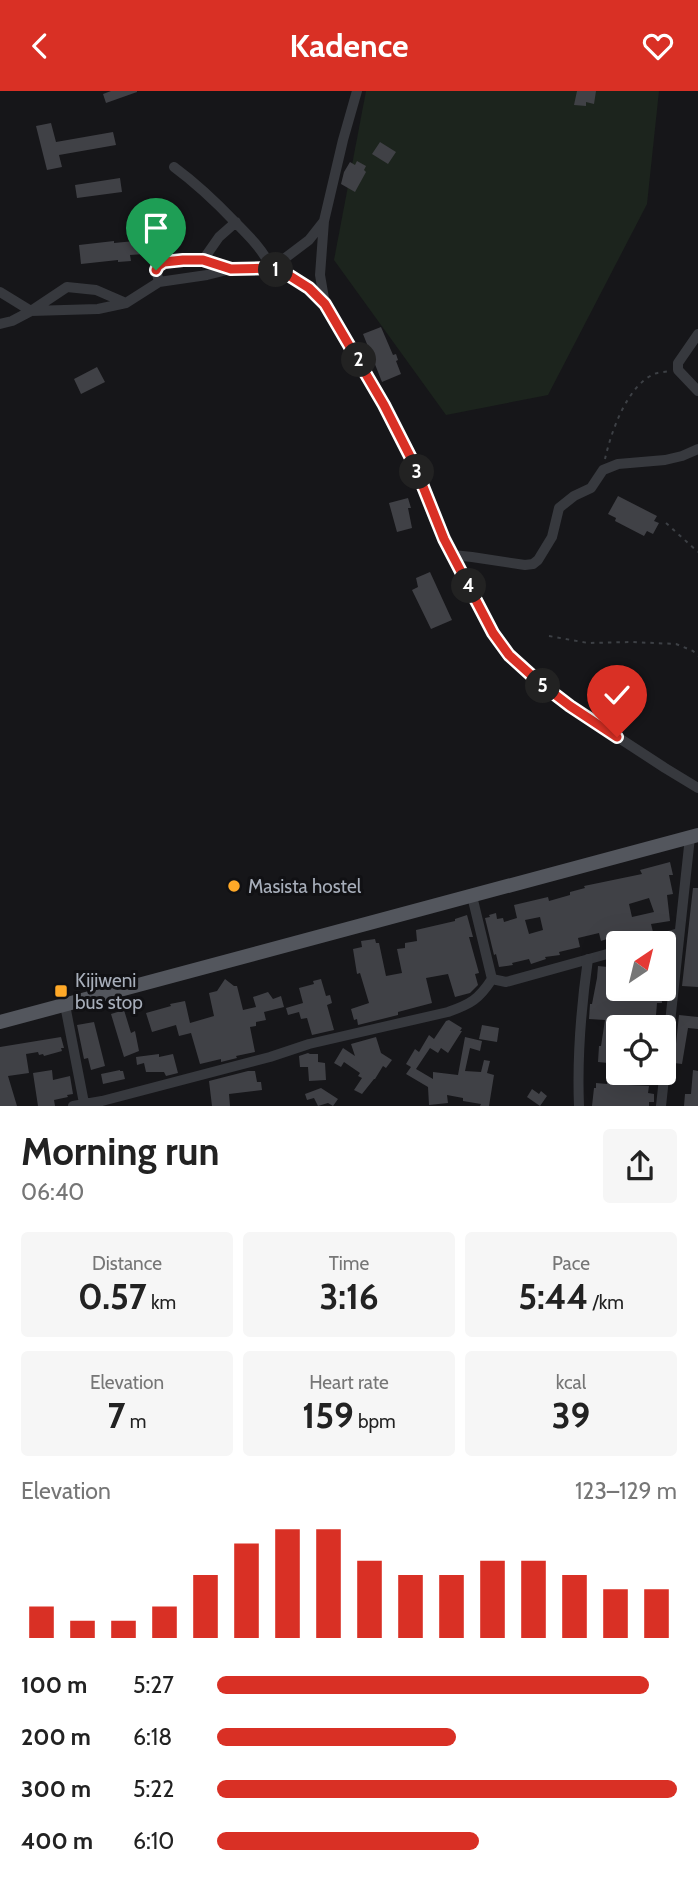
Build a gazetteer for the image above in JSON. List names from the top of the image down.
{
  "places": {
    "other": ["Masista hostel"],
    "transit": ["Kijiweni bus stop"]
  },
  "north": "top right",
  "page": {
    "header": "Kadence",
    "pins": [
      "1",
      "2",
      "3",
      "4",
      "5"
    ],
    "heading": ["Morning run", "06:40"],
    "stats": [
      ["Distance", "0.57 km"],
      ["Time", "3:16"],
      ["Pace", "5:44 /km"],
      ["Elevation", "7 m"],
      ["Heart rate", "159 bpm"],
      ["kcal", "39"]
    ],
    "chart": ["Elevation", "123–129 m"],
    "list": [
      {
        "name": "100 m",
        "note": "5:27"
      },
      {
        "name": "200 m",
        "note": "6:18"
      },
      {
        "name": "300 m",
        "note": "5:22"
      },
      {
        "name": "400 m",
        "note": "6:10"
      }
    ]
  }
}
